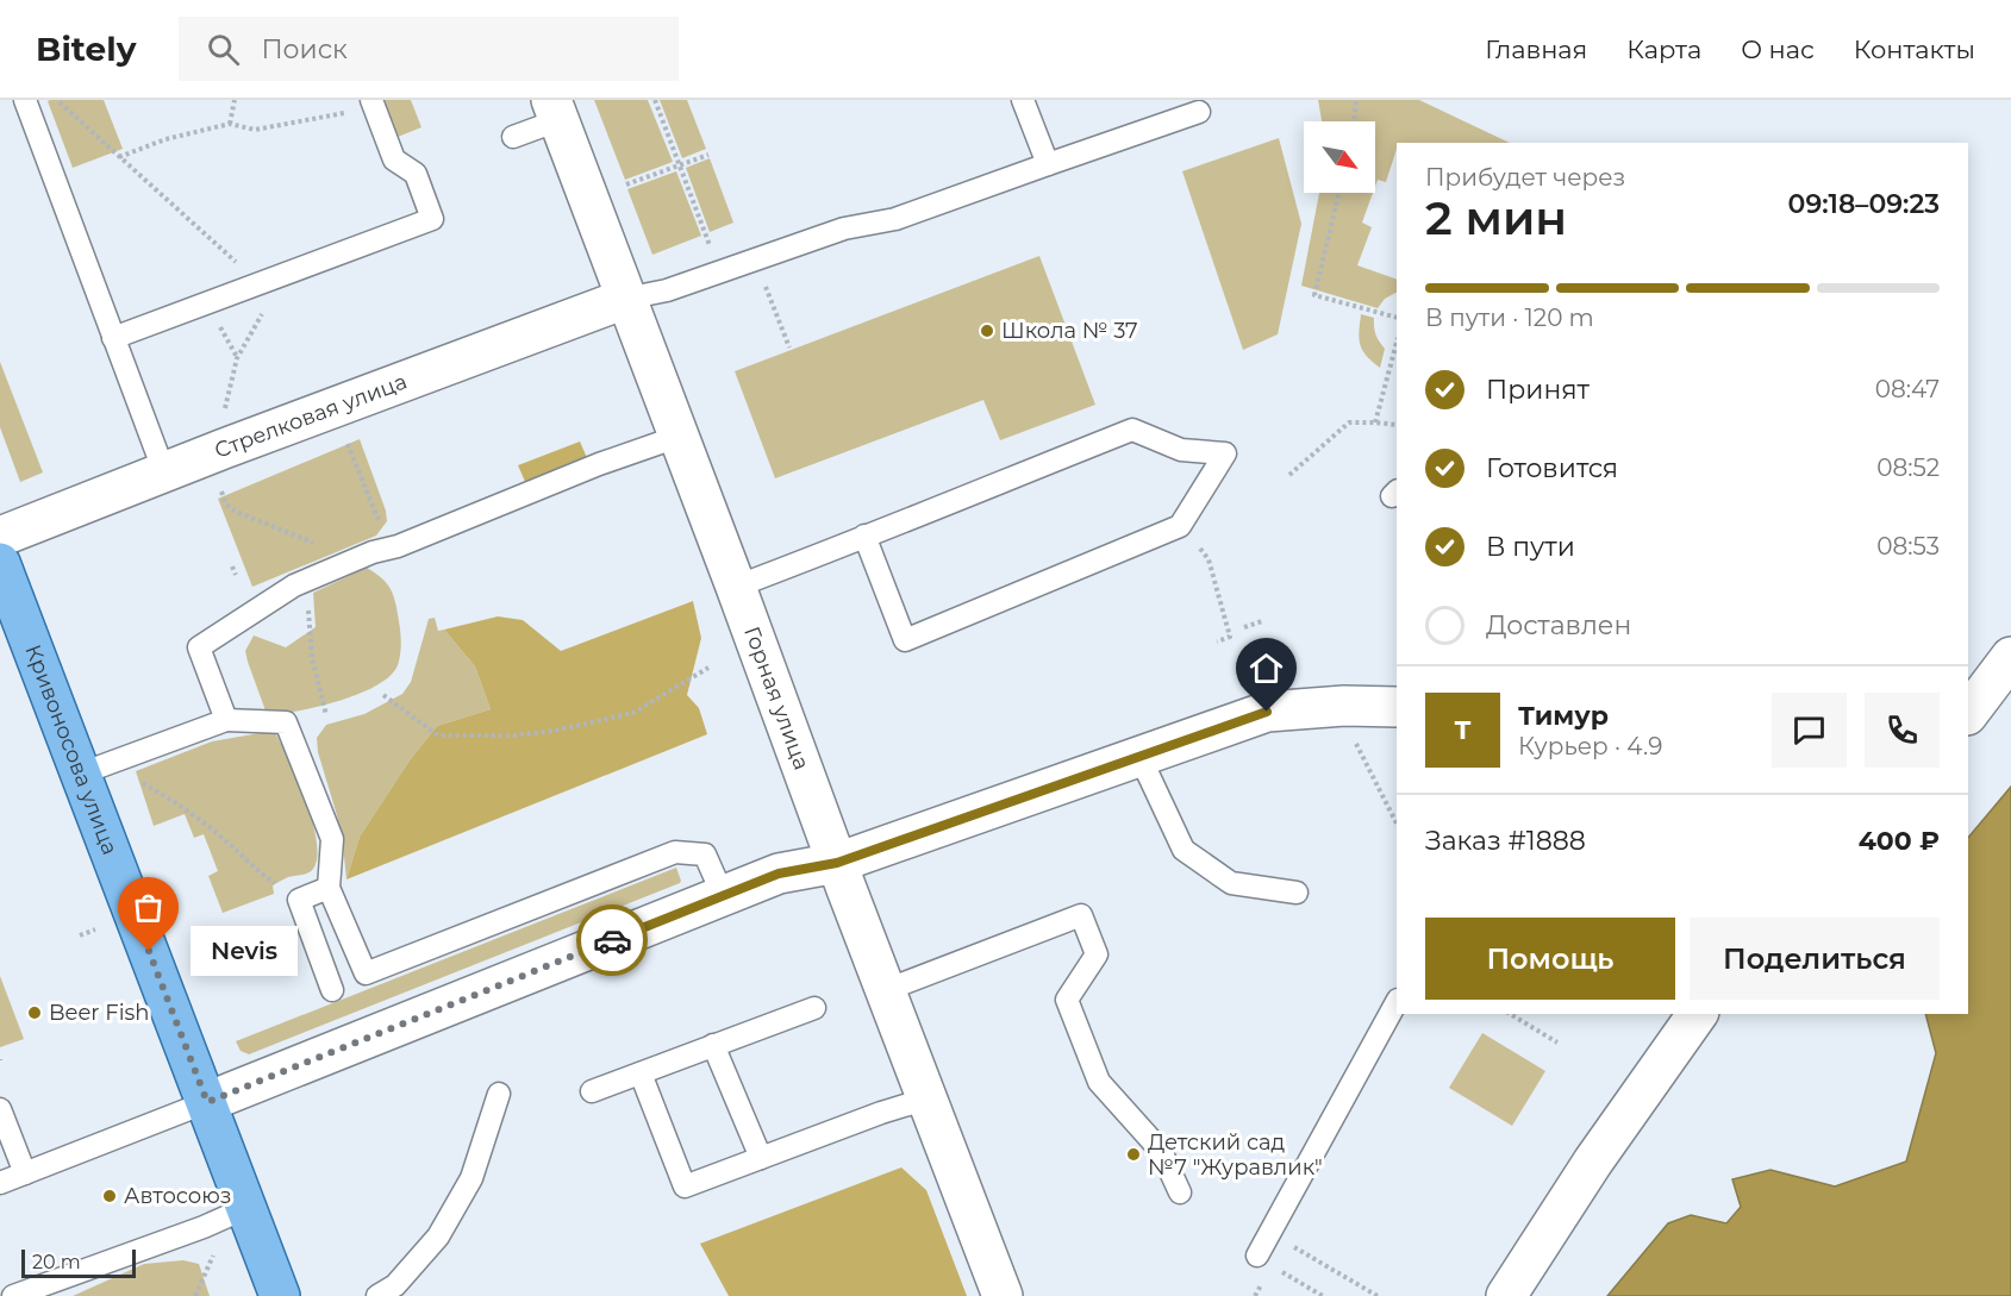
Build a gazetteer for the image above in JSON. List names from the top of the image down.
{
  "streets": {
    "main road": ["Кривоносова улица"],
    "street": ["Стрелковая улица", "Горная улица"]
  },
  "crossings": [
    ["Стрелковая улица", "Горная улица"]
  ],
  "places": [
    "Школа № 37",
    "Nevis",
    "Beer Fish",
    "Детский сад №7 \"Журавлик\"",
    "Автосоюз"
  ],
  "scale_bar": "20 m",
  "north": "bottom right",
  "page": {
    "header": "Bitely",
    "search": "Поиск",
    "nav": [
      "Главная",
      "Карта",
      "О нас",
      "Контакты"
    ],
    "heading": ["2 мин", "Прибудет через", "09:18–09:23"],
    "panel": [
      "Тимур",
      "Курьер · 4.9",
      "Заказ #1888",
      "400 ₽"
    ],
    "bar": "В пути · 120 m",
    "list": [
      ["Принят", "08:47"],
      ["Готовится", "08:52"],
      ["В пути", "08:53"],
      "Доставлен"
    ],
    "round": "Т",
    "buttons": ["Помощь", "Поделиться"],
    "bubble": "Nevis",
    "scale": "20 m"
  }
}
